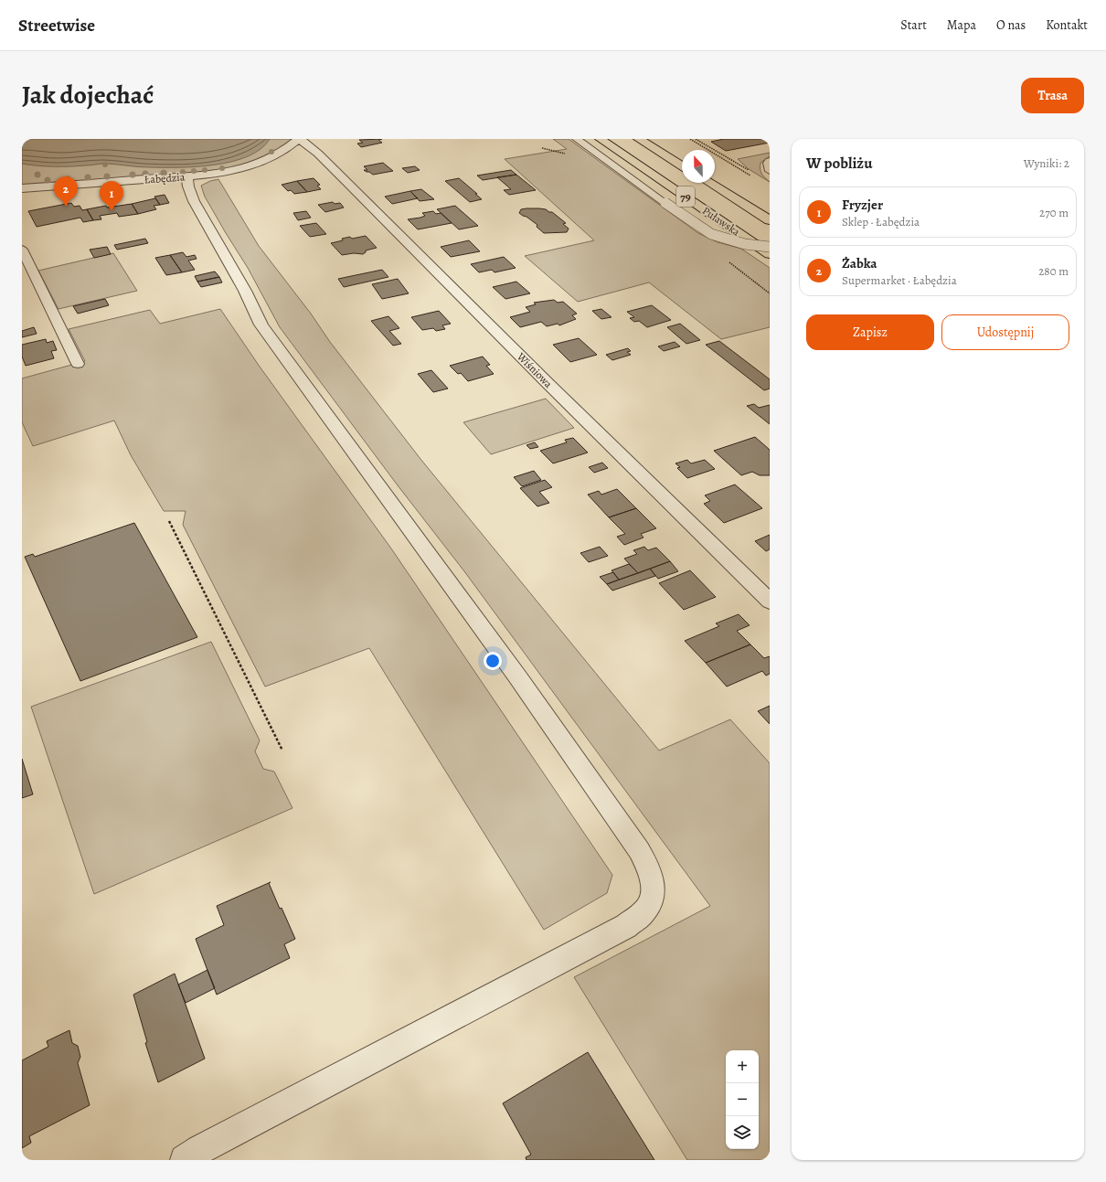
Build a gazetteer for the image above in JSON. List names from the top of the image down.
{
  "streets": {
    "main road": ["79", "Puławska"],
    "street": ["Łabędzia", "Wiśniowa"]
  },
  "crossings": [
    ["Łabędzia", "Wiśniowa"]
  ],
  "north": "top",
  "page": {
    "header": "Streetwise",
    "nav": [
      "Start",
      "Mapa",
      "O nas",
      "Kontakt"
    ],
    "title": "Jak dojechać",
    "buttons": [
      "Trasa",
      ["Zapisz", "Udostępnij"]
    ],
    "heading": ["W pobliżu", "Wyniki: 2"],
    "pins": ["2", "1"],
    "list": [
      {
        "mark": "1",
        "name": "Fryzjer",
        "note": "Sklep · Łabędzia",
        "value": "270 m"
      },
      {
        "mark": "2",
        "name": "Żabka",
        "note": "Supermarket · Łabędzia",
        "value": "280 m"
      }
    ],
    "map_buttons": ["+", "−"]
  }
}
